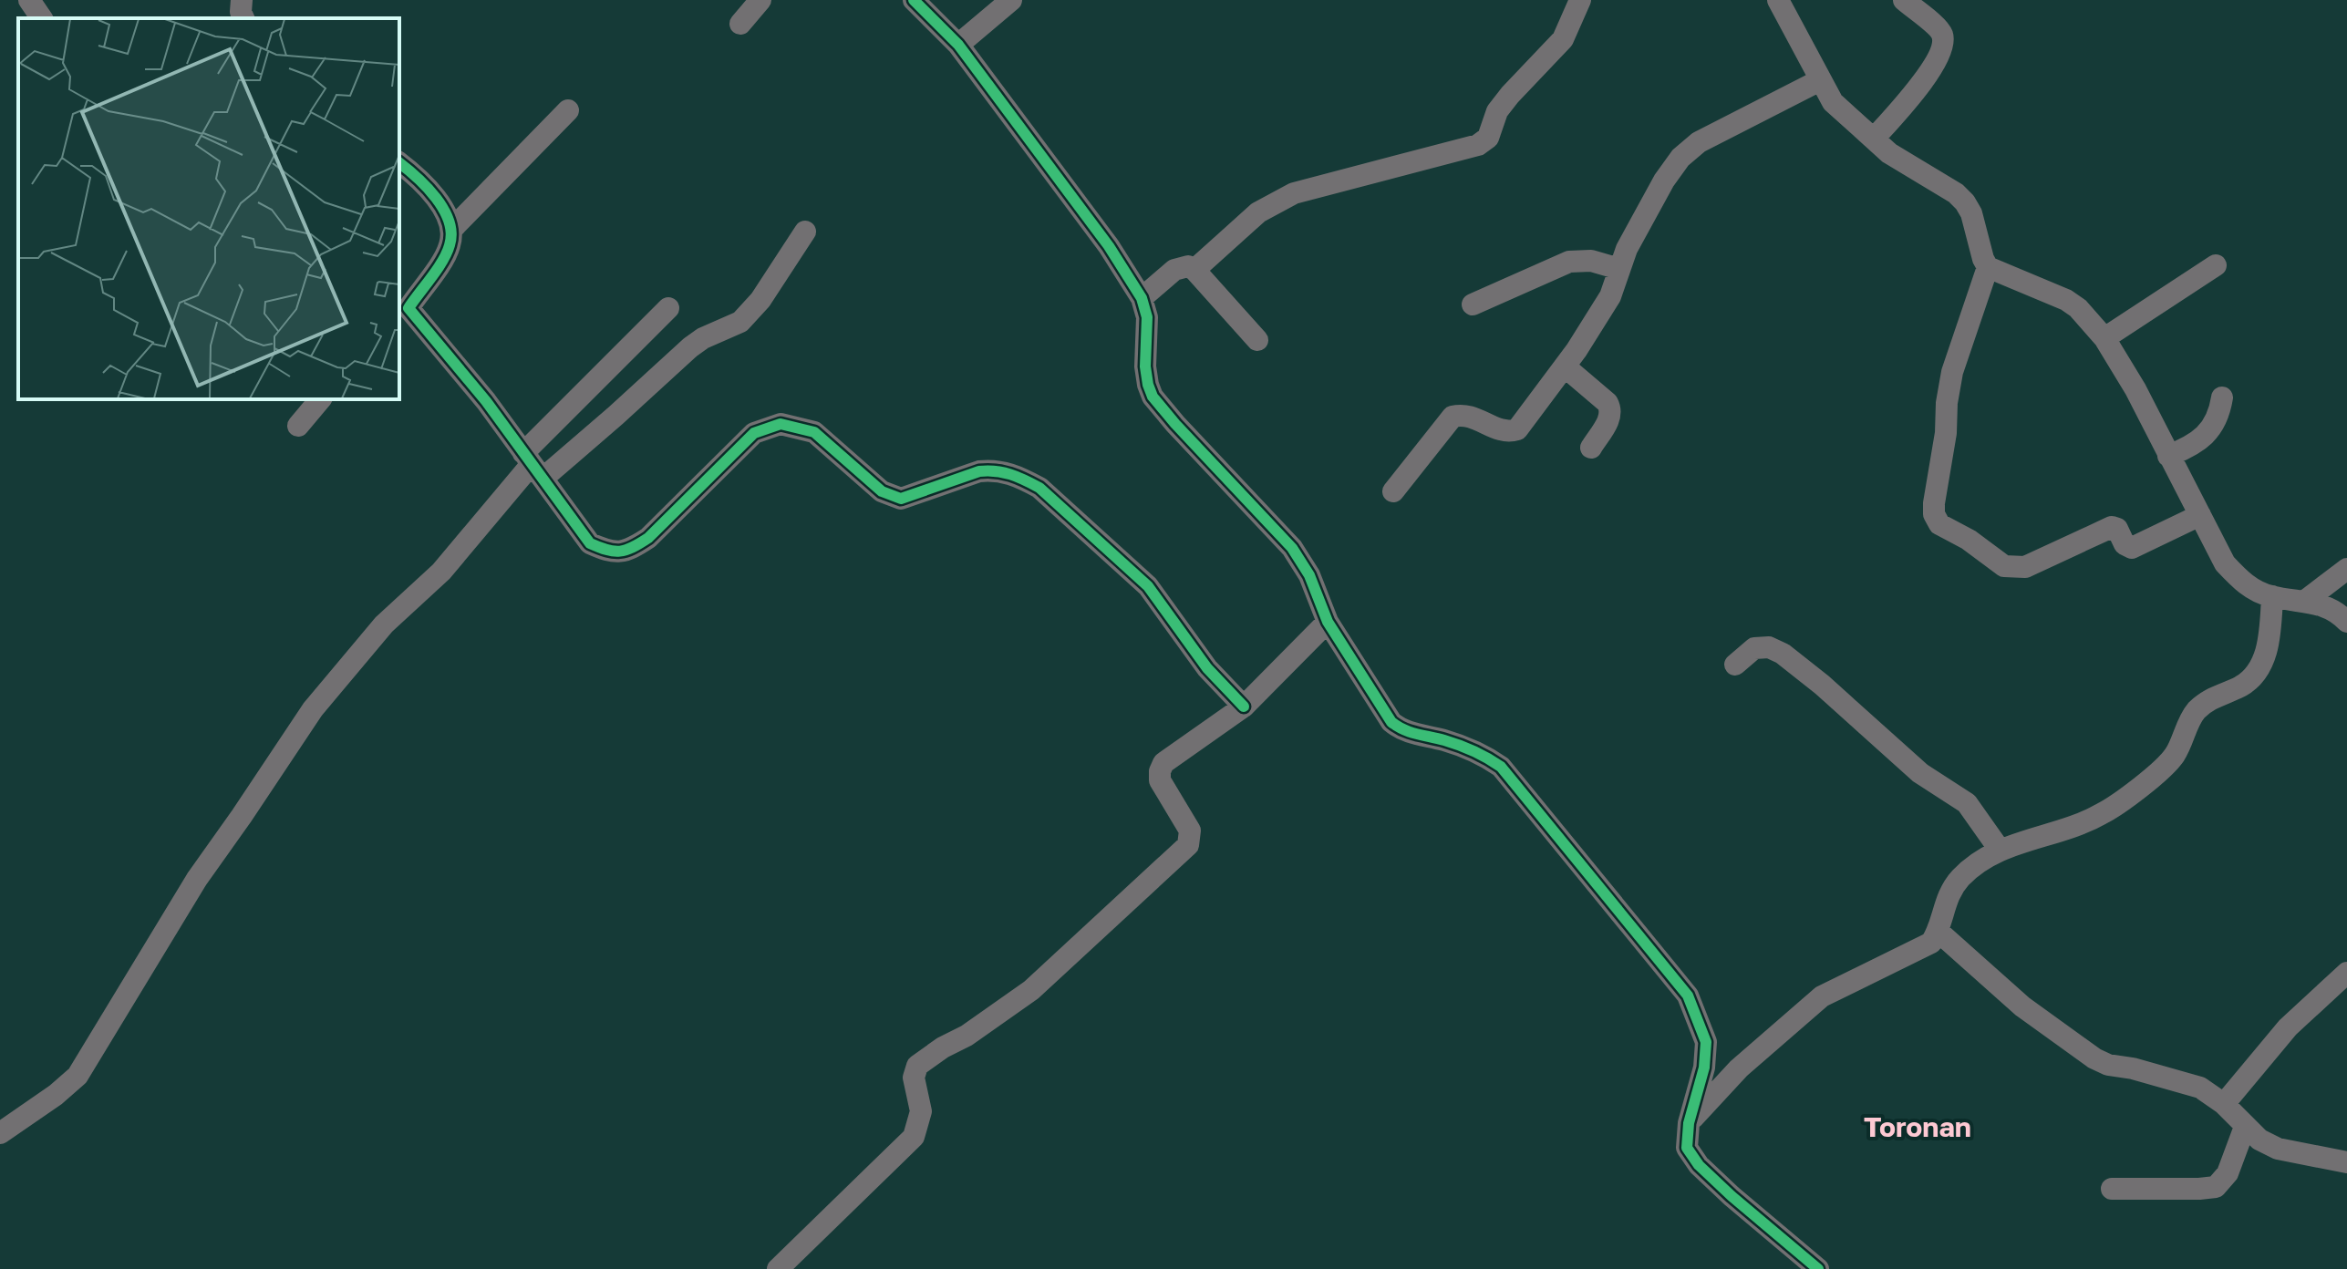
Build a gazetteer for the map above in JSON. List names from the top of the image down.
{
  "districts": ["Toronan"]
}
